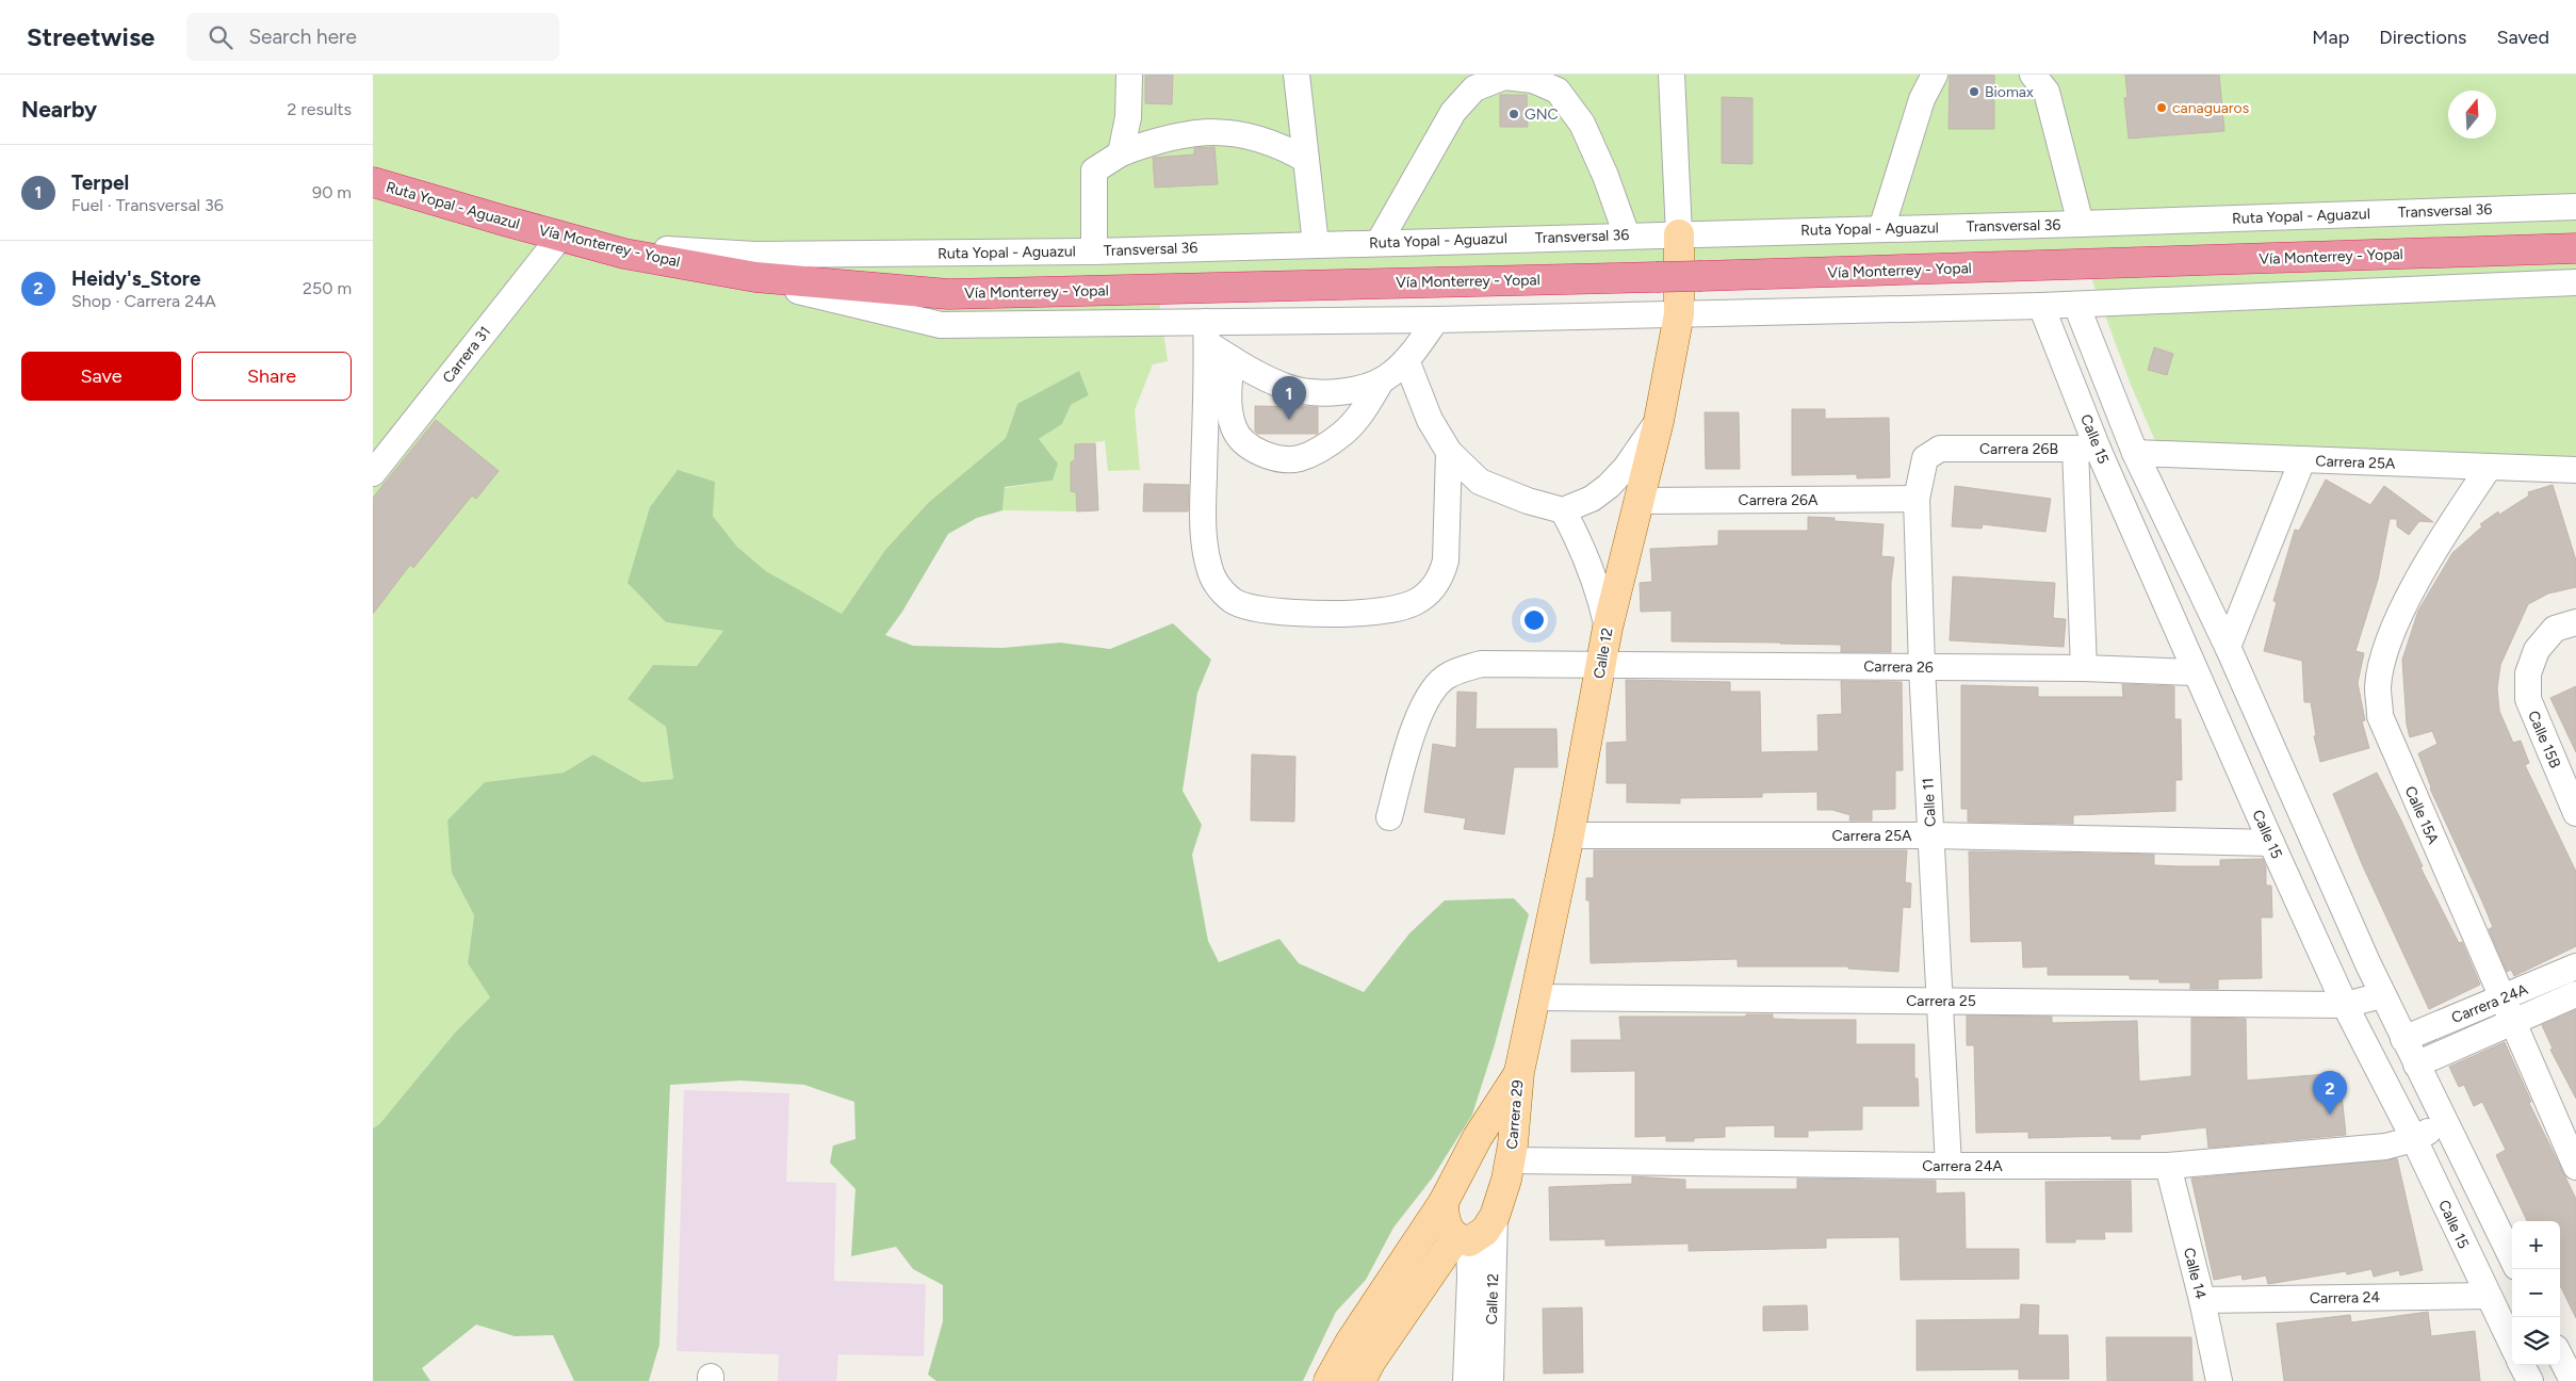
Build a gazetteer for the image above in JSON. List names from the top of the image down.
{
  "streets": {
    "highway": ["Vía Monterrey - Yopal"],
    "main road": ["Calle 12", "Carrera 29"],
    "street": [
      "Ruta Yopal - Aguazul",
      "Transversal 36",
      "Carrera 31",
      "Calle 15",
      "Carrera 26B",
      "Carrera 25A",
      "Carrera 26A",
      "Carrera 26",
      "Calle 15B",
      "Calle 11",
      "Calle 15A",
      "Carrera 25",
      "Carrera 24A",
      "Calle 14",
      "Carrera 24"
    ]
  },
  "crossings": [
    ["Ruta Yopal - Aguazul", "Transversal 36"],
    ["Ruta Yopal - Aguazul", "Vía Monterrey - Yopal"],
    ["Ruta Yopal - Aguazul", "Carrera 31"],
    ["Ruta Yopal - Aguazul", "Calle 12"],
    ["Transversal 36", "Calle 12"],
    ["Calle 15", "Carrera 26B"],
    ["Calle 15", "Carrera 25A"],
    ["Calle 15", "Carrera 26"],
    ["Calle 15", "Carrera 25"],
    ["Calle 15", "Carrera 24A"],
    ["Calle 15", "Carrera 24"],
    ["Carrera 26B", "Calle 11"],
    ["Carrera 25A", "Calle 12"],
    ["Carrera 25A", "Calle 11"],
    ["Carrera 25A", "Calle 15A"],
    ["Carrera 26A", "Calle 12"],
    ["Carrera 26A", "Calle 11"],
    ["Calle 12", "Carrera 26"],
    ["Calle 12", "Carrera 25"],
    ["Calle 12", "Carrera 29"],
    ["Carrera 26", "Calle 11"],
    ["Calle 11", "Carrera 25"],
    ["Calle 11", "Carrera 24A"],
    ["Calle 15A", "Carrera 24A"],
    ["Carrera 24A", "Carrera 29"],
    ["Carrera 24A", "Calle 14"],
    ["Calle 14", "Carrera 24"]
  ],
  "places": ["Biomax", "canaguaros", "GNC"],
  "north": "top",
  "page": {
    "header": "Streetwise",
    "search": "Search here",
    "nav": ["Map", "Directions", "Saved"],
    "heading": ["Nearby", "2 results"],
    "list": [
      {
        "mark": "1",
        "name": "Terpel",
        "note": "Fuel · Transversal 36",
        "value": "90 m"
      },
      {
        "mark": "2",
        "name": "Heidy's_Store",
        "note": "Shop · Carrera 24A",
        "value": "250 m"
      }
    ],
    "buttons": ["Save", "Share"],
    "pins": ["1", "2"],
    "map_buttons": ["+", "−"]
  }
}
